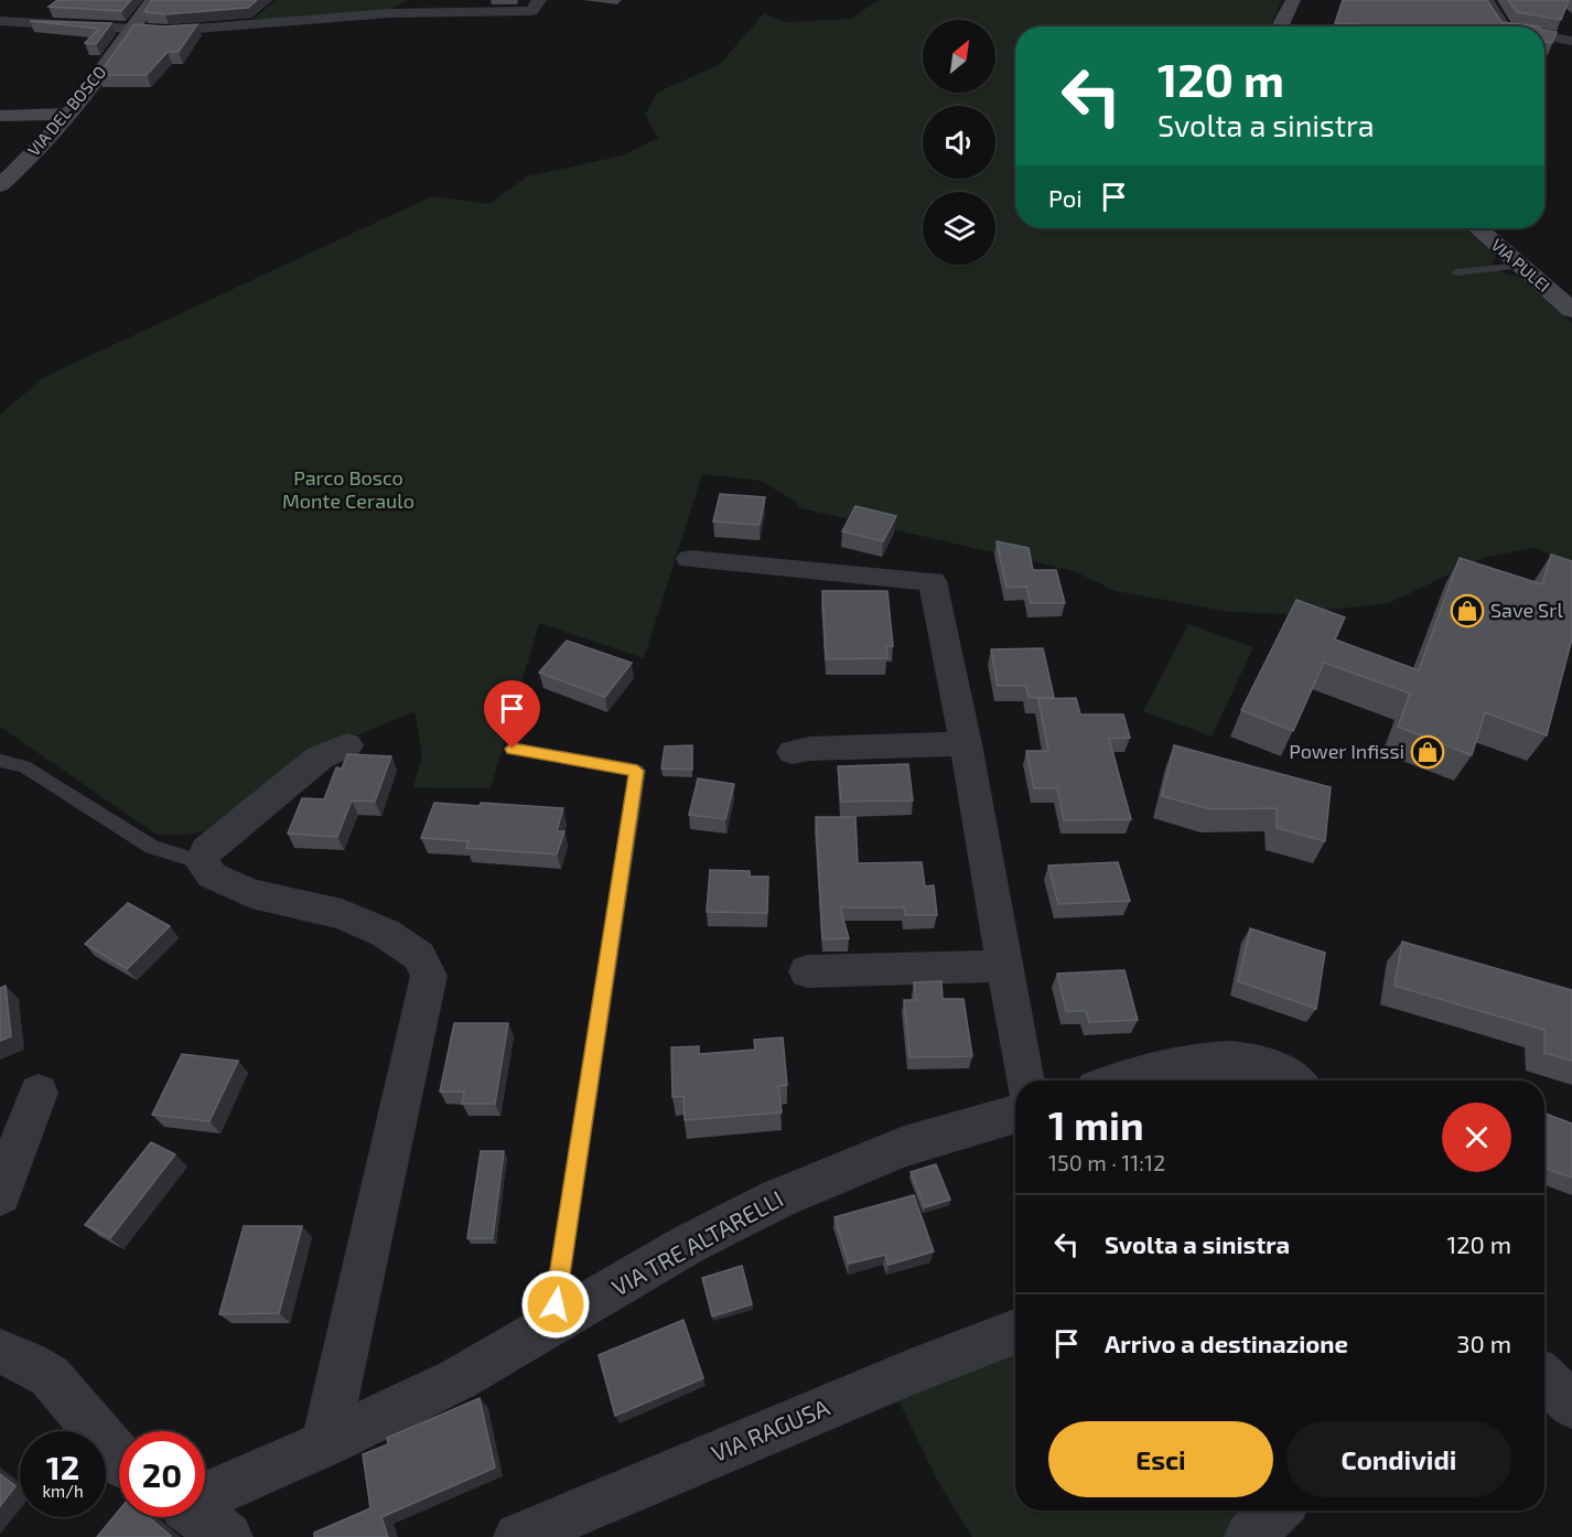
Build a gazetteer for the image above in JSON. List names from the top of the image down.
{
  "streets": {
    "street": [
      "VIA DEL BOSCO",
      "VIA PULEI",
      "VIA TRE ALTARELLI",
      "VIA RAGUSA"
    ]
  },
  "parks": ["Parco Bosco Monte Ceraulo"],
  "places": {
    "shop": ["Save Srl", "Power Infissi"]
  },
  "north": "top right",
  "page": {
    "turn": ["120 m", "Svolta a sinistra"],
    "then": "Poi",
    "heading": ["1 min", "150 m · 11:12"],
    "list": [
      {
        "name": "Svolta a sinistra",
        "value": "120 m"
      },
      {
        "name": "Arrivo a destinazione",
        "value": "30 m"
      }
    ],
    "buttons": ["Esci", "Condividi"],
    "speed": "12 km/h",
    "limit": "20"
  }
}
